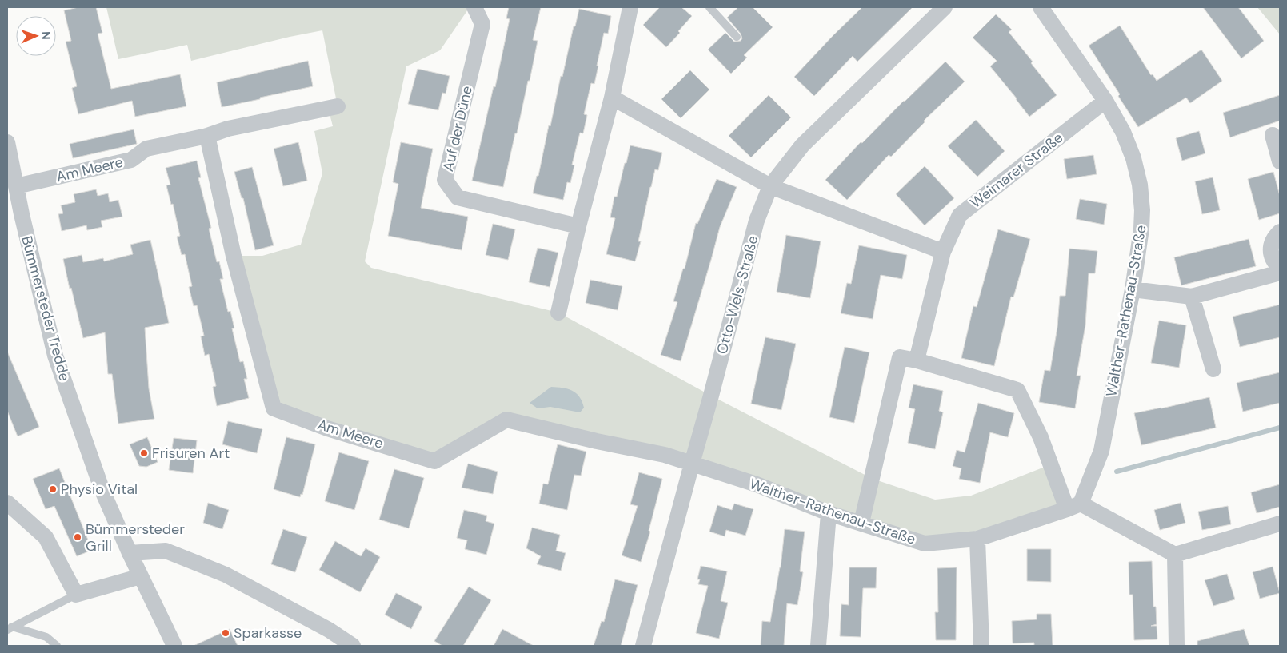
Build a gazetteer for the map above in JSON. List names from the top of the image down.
{
  "streets": {
    "street": [
      "Auf der Düne",
      "Am Meere",
      "Weimarer Straße",
      "Otto-Wels-Straße",
      "Bümmersteder Tredde",
      "Walther-Rathenau-Straße"
    ]
  },
  "crossings": [
    ["Am Meere", "Otto-Wels-Straße"],
    ["Am Meere", "Bümmersteder Tredde"],
    ["Am Meere", "Walther-Rathenau-Straße"],
    ["Weimarer Straße", "Walther-Rathenau-Straße"],
    ["Otto-Wels-Straße", "Walther-Rathenau-Straße"]
  ],
  "places": [
    "Frisuren Art",
    "Physio Vital",
    "Bümmersteder Grill",
    "Sparkasse"
  ],
  "north": "right"
}
